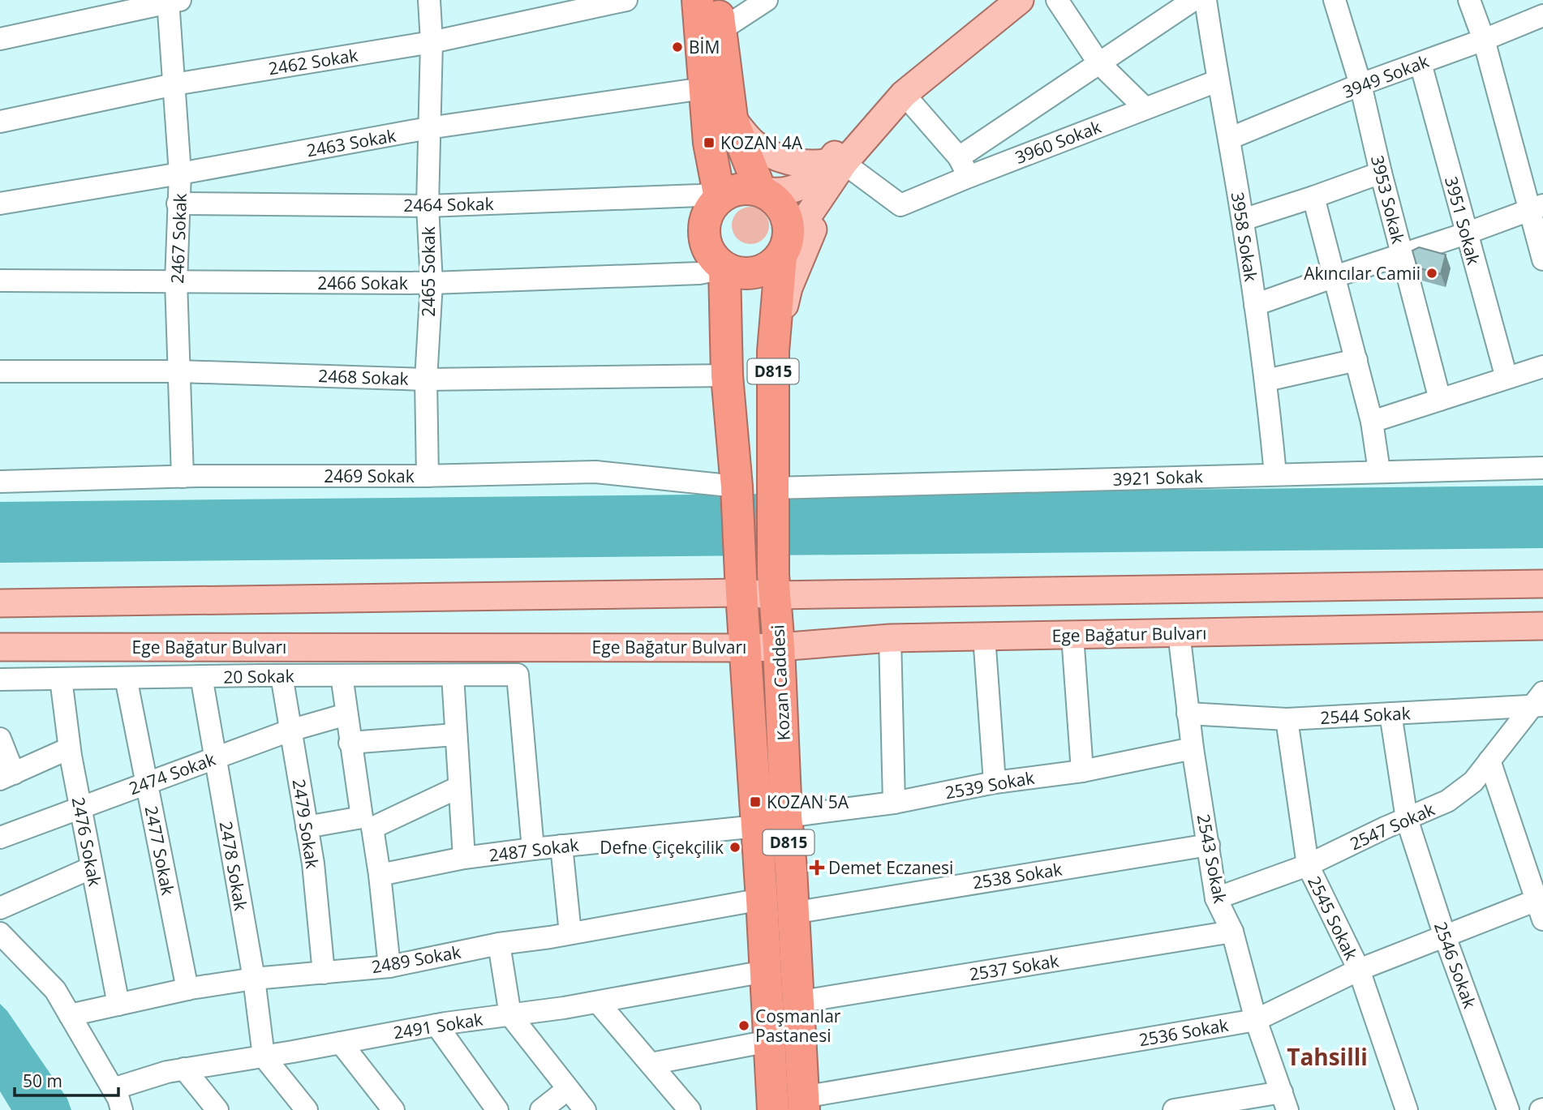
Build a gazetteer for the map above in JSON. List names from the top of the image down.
{
  "streets": {
    "highway": ["D815", "Kozan Caddesi"],
    "main road": ["Ege Bağatur Bulvarı"],
    "street": [
      "2462 Sokak",
      "3949 Sokak",
      "3960 Sokak",
      "2463 Sokak",
      "3953 Sokak",
      "2464 Sokak",
      "3951 Sokak",
      "3958 Sokak",
      "2467 Sokak",
      "2465 Sokak",
      "2466 Sokak",
      "2468 Sokak",
      "2469 Sokak",
      "3921 Sokak",
      "20 Sokak",
      "2544 Sokak",
      "2474 Sokak",
      "2539 Sokak",
      "2479 Sokak",
      "2547 Sokak",
      "2476 Sokak",
      "2487 Sokak",
      "2477 Sokak",
      "2543 Sokak",
      "2478 Sokak",
      "2538 Sokak",
      "2545 Sokak",
      "2489 Sokak",
      "2546 Sokak",
      "2537 Sokak",
      "2491 Sokak",
      "2536 Sokak"
    ]
  },
  "crossings": [
    ["2462 Sokak", "2467 Sokak"],
    ["2462 Sokak", "2465 Sokak"],
    ["3949 Sokak", "3953 Sokak"],
    ["3949 Sokak", "3951 Sokak"],
    ["3949 Sokak", "3958 Sokak"],
    ["3960 Sokak", "3958 Sokak"],
    ["2463 Sokak", "2467 Sokak"],
    ["2463 Sokak", "2465 Sokak"],
    ["2464 Sokak", "2467 Sokak"],
    ["2464 Sokak", "2465 Sokak"],
    ["2464 Sokak", "2466 Sokak"],
    ["2464 Sokak", "D815"],
    ["2464 Sokak", "Kozan Caddesi"],
    ["3958 Sokak", "3921 Sokak"],
    ["2467 Sokak", "2466 Sokak"],
    ["2467 Sokak", "2468 Sokak"],
    ["2467 Sokak", "2469 Sokak"],
    ["2465 Sokak", "2466 Sokak"],
    ["2465 Sokak", "2468 Sokak"],
    ["2465 Sokak", "2469 Sokak"],
    ["2466 Sokak", "D815"],
    ["2466 Sokak", "Kozan Caddesi"],
    ["D815", "Kozan Caddesi"],
    ["2468 Sokak", "Kozan Caddesi"],
    ["2469 Sokak", "Kozan Caddesi"],
    ["3921 Sokak", "Kozan Caddesi"],
    ["Ege Bağatur Bulvarı", "Kozan Caddesi"],
    ["Ege Bağatur Bulvarı", "2543 Sokak"],
    ["20 Sokak", "2479 Sokak"],
    ["20 Sokak", "2476 Sokak"],
    ["20 Sokak", "2487 Sokak"],
    ["20 Sokak", "2477 Sokak"],
    ["20 Sokak", "2478 Sokak"],
    ["Kozan Caddesi", "2539 Sokak"],
    ["Kozan Caddesi", "2487 Sokak"],
    ["Kozan Caddesi", "2538 Sokak"],
    ["Kozan Caddesi", "2489 Sokak"],
    ["Kozan Caddesi", "2537 Sokak"],
    ["Kozan Caddesi", "2491 Sokak"],
    ["Kozan Caddesi", "2536 Sokak"],
    ["2544 Sokak", "2547 Sokak"],
    ["2544 Sokak", "2543 Sokak"],
    ["2544 Sokak", "2545 Sokak"],
    ["2544 Sokak", "2546 Sokak"],
    ["2474 Sokak", "2479 Sokak"],
    ["2474 Sokak", "2476 Sokak"],
    ["2474 Sokak", "2477 Sokak"],
    ["2474 Sokak", "2478 Sokak"],
    ["2539 Sokak", "2543 Sokak"],
    ["2479 Sokak", "2489 Sokak"],
    ["2547 Sokak", "2543 Sokak"],
    ["2547 Sokak", "2545 Sokak"],
    ["2547 Sokak", "2546 Sokak"],
    ["2476 Sokak", "2489 Sokak"],
    ["2477 Sokak", "2489 Sokak"],
    ["2543 Sokak", "2538 Sokak"],
    ["2543 Sokak", "2537 Sokak"],
    ["2543 Sokak", "2536 Sokak"],
    ["2478 Sokak", "2489 Sokak"],
    ["2478 Sokak", "2491 Sokak"],
    ["2545 Sokak", "2536 Sokak"],
    ["2546 Sokak", "2536 Sokak"]
  ],
  "districts": ["Tahsilli"],
  "places": {
    "other": [
      "BİM",
      "Akıncılar Camii",
      "Defne Çiçekçilik",
      "Coşmanlar Pastanesi"
    ],
    "transit": ["KOZAN 4A", "KOZAN 5A"],
    "health": ["Demet Eczanesi"]
  },
  "scale_bar": "50 m"
}
